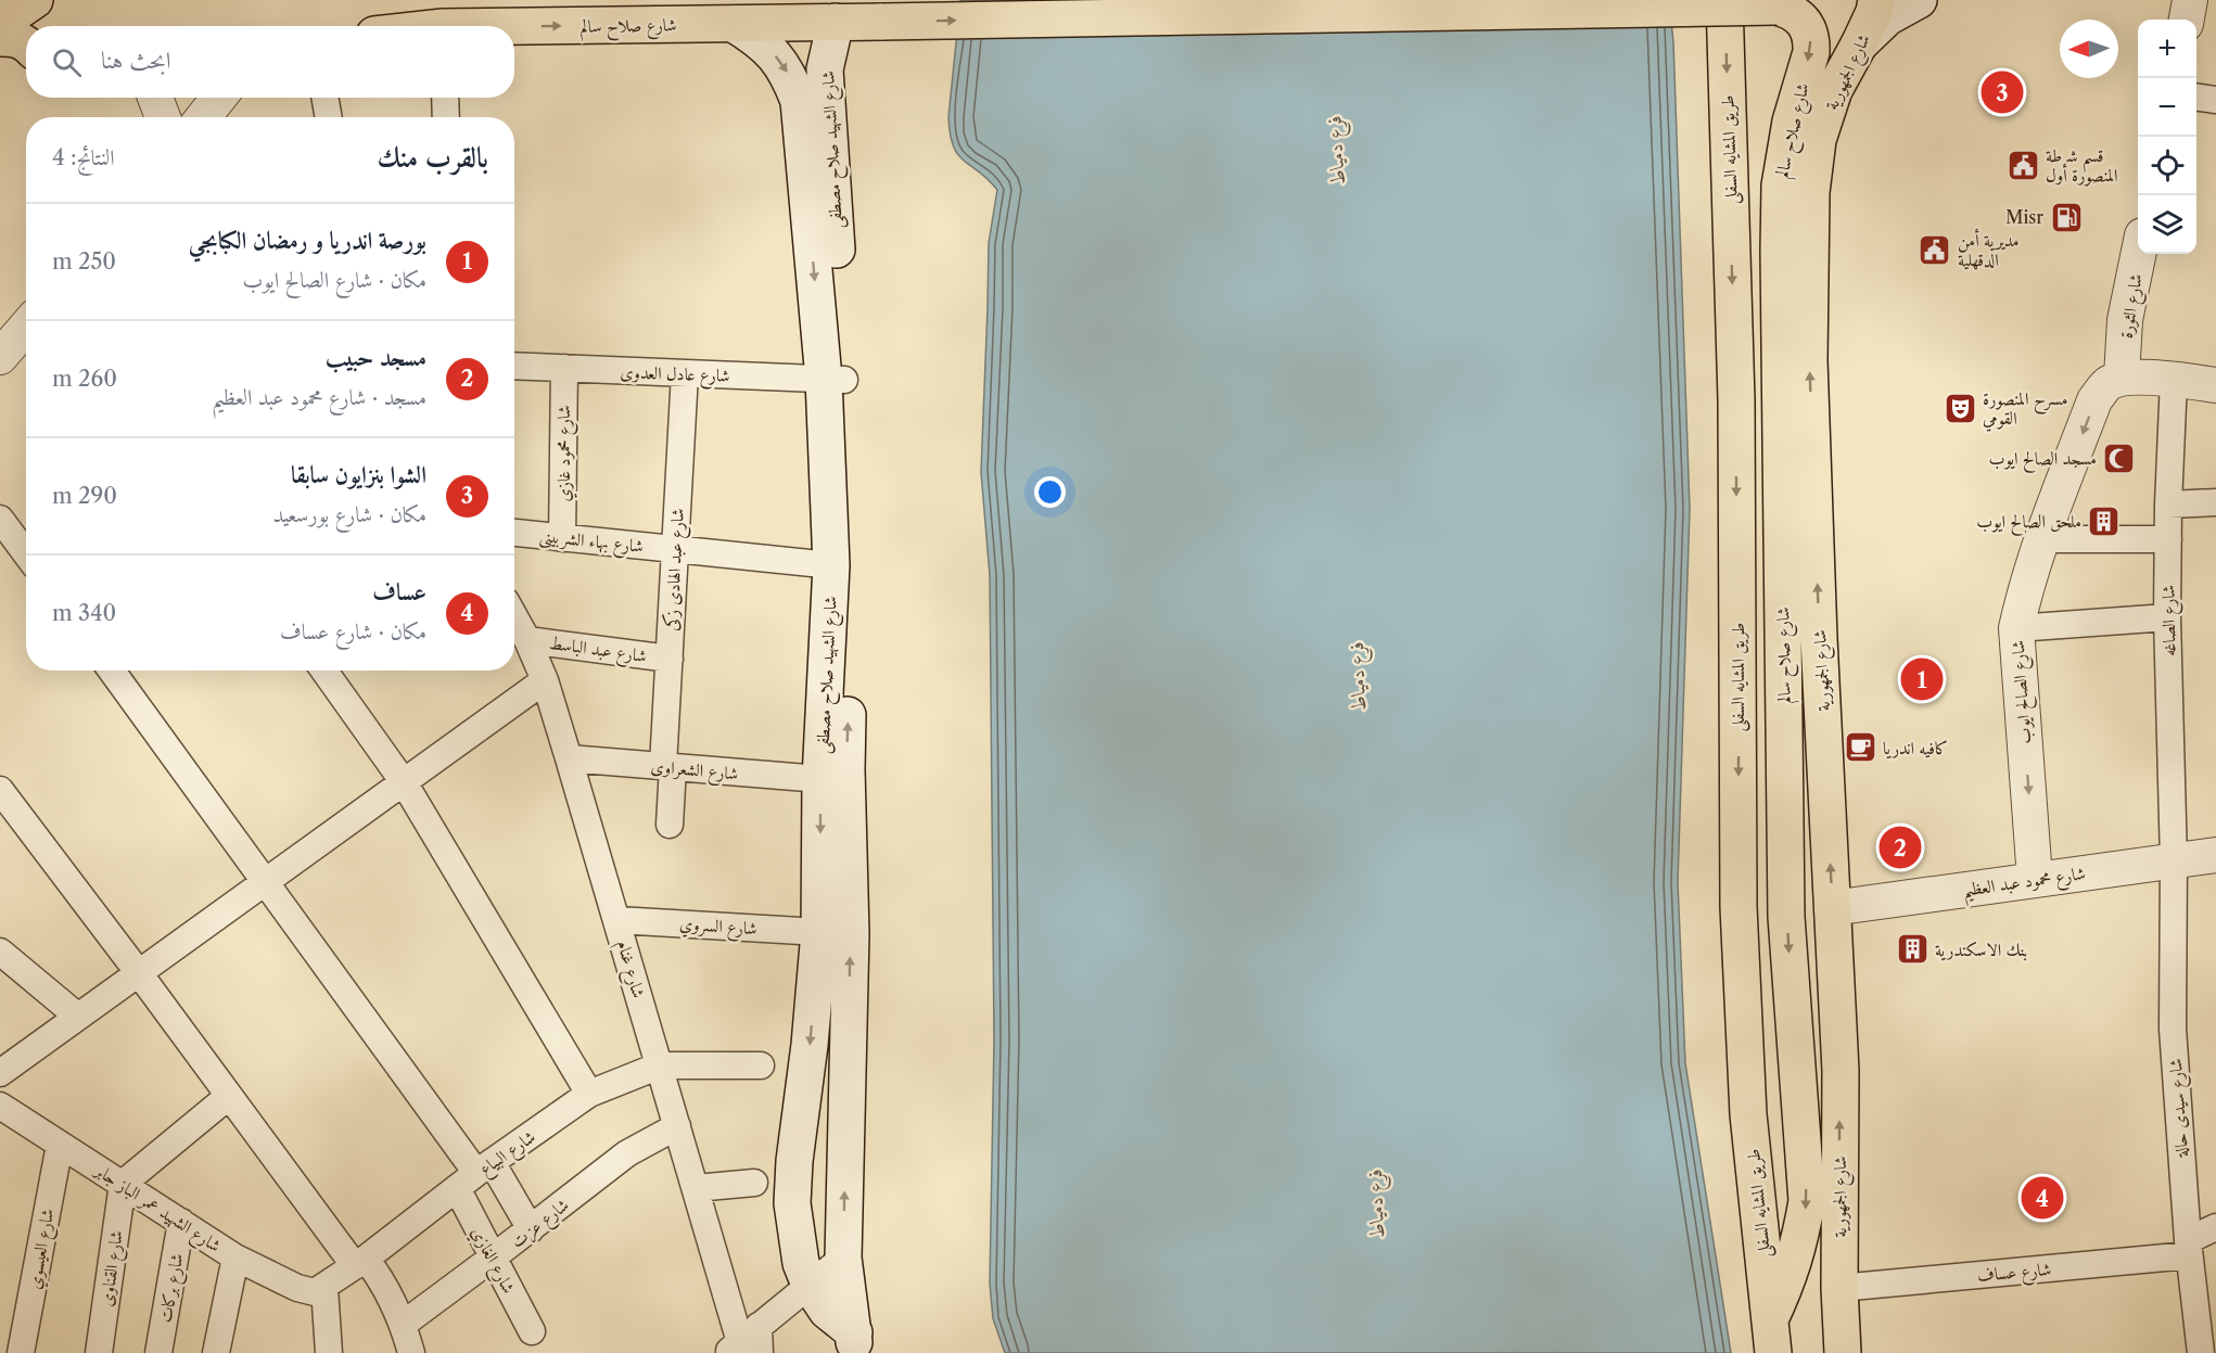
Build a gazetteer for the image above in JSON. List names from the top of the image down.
{
  "streets": {
    "main road": [
      "شارع صلاح سالم",
      "شارع الجمهورية",
      "شارع الشهيد صلاح مصطفى",
      "طريق المشايه السفلى"
    ],
    "street": [
      "شارع الثورة",
      "شارع عادل العدوى",
      "شارع محمود غازي",
      "شارع بهاء الشربينى",
      "شارع عبد الهادى زكى",
      "شارع الصاغه",
      "شارع عبد الباسط",
      "شارع الصالح ايوب",
      "شارع الشعراوى",
      "شارع محمود عبد العظيم",
      "شارع السروي",
      "شارع غنام",
      "شارع سيدى حالة",
      "شارع البياع",
      "شارع الشهيد عمر الباز جابر",
      "شارع عزت",
      "شارع العيسوي",
      "شارع الغازي",
      "شارع القناوى",
      "شارع عساف",
      "شارع بركات"
    ]
  },
  "crossings": [
    ["شارع صلاح سالم", "شارع الشهيد صلاح مصطفى"],
    ["شارع صلاح سالم", "طريق المشايه السفلى"],
    ["شارع الجمهورية", "شارع محمود عبد العظيم"],
    ["شارع الجمهورية", "شارع عساف"],
    ["شارع الشهيد صلاح مصطفى", "شارع عادل العدوى"],
    ["شارع الشهيد صلاح مصطفى", "شارع بهاء الشربينى"],
    ["شارع الشهيد صلاح مصطفى", "شارع الشعراوى"],
    ["شارع الشهيد صلاح مصطفى", "شارع السروي"],
    ["شارع الثورة", "شارع الصالح ايوب"],
    ["شارع عادل العدوى", "شارع محمود غازي"],
    ["شارع عادل العدوى", "شارع عبد الهادى زكى"],
    ["شارع محمود غازي", "شارع بهاء الشربينى"],
    ["شارع بهاء الشربينى", "شارع عبد الهادى زكى"],
    ["شارع عبد الهادى زكى", "شارع عبد الباسط"],
    ["شارع عبد الهادى زكى", "شارع الشعراوى"],
    ["شارع الصاغه", "شارع محمود عبد العظيم"],
    ["شارع الصاغه", "شارع سيدى حالة"],
    ["شارع عبد الباسط", "شارع غنام"],
    ["شارع الصالح ايوب", "شارع محمود عبد العظيم"],
    ["شارع الشعراوى", "شارع غنام"],
    ["شارع محمود عبد العظيم", "شارع سيدى حالة"],
    ["شارع السروي", "شارع غنام"],
    ["شارع غنام", "شارع البياع"],
    ["شارع غنام", "شارع عزت"],
    ["شارع سيدى حالة", "شارع عساف"],
    ["شارع البياع", "شارع الشهيد عمر الباز جابر"],
    ["شارع البياع", "شارع الغازي"],
    ["شارع الشهيد عمر الباز جابر", "شارع العيسوي"],
    ["شارع الشهيد عمر الباز جابر", "شارع القناوى"],
    ["شارع الشهيد عمر الباز جابر", "شارع بركات"],
    ["شارع عزت", "شارع الغازي"]
  ],
  "one_way": ["شارع الجمهورية", "طريق المشايه السفلى", "شارع الصالح ايوب"],
  "water": ["فرع دمياط"],
  "places": {
    "public building": ["قسم شرطة المنصورة أول", "مديرية أمن الدقهلية"],
    "fuel station": ["Misr"],
    "theatre": ["مسرح المنصورة القومي"],
    "mosque": ["مسجد الصالح ايوب"],
    "building": ["ملحق الصالح ايوب", "بنك الاسكندرية"],
    "cafe": ["كافيه اندريا"]
  },
  "north": "left",
  "page": {
    "map_buttons": ["+", "−"],
    "search": "ابحث هنا",
    "pins": [
      "3",
      "1",
      "2",
      "4"
    ],
    "heading": ["بالقرب منك", "النتائج: 4"],
    "list": [
      {
        "mark": "1",
        "name": "بورصة اندريا و رمضان الكبابجي",
        "note": "مكان · شارع الصالح ايوب",
        "value": "250 m"
      },
      {
        "mark": "2",
        "name": "مسجد حبيب",
        "note": "مسجد · شارع محمود عبد العظيم",
        "value": "260 m"
      },
      {
        "mark": "3",
        "name": "الشوا بنزايون سابقا",
        "note": "مكان · شارع بورسعيد",
        "value": "290 m"
      },
      {
        "mark": "4",
        "name": "عساف",
        "note": "مكان · شارع عساف",
        "value": "340 m"
      }
    ]
  }
}
